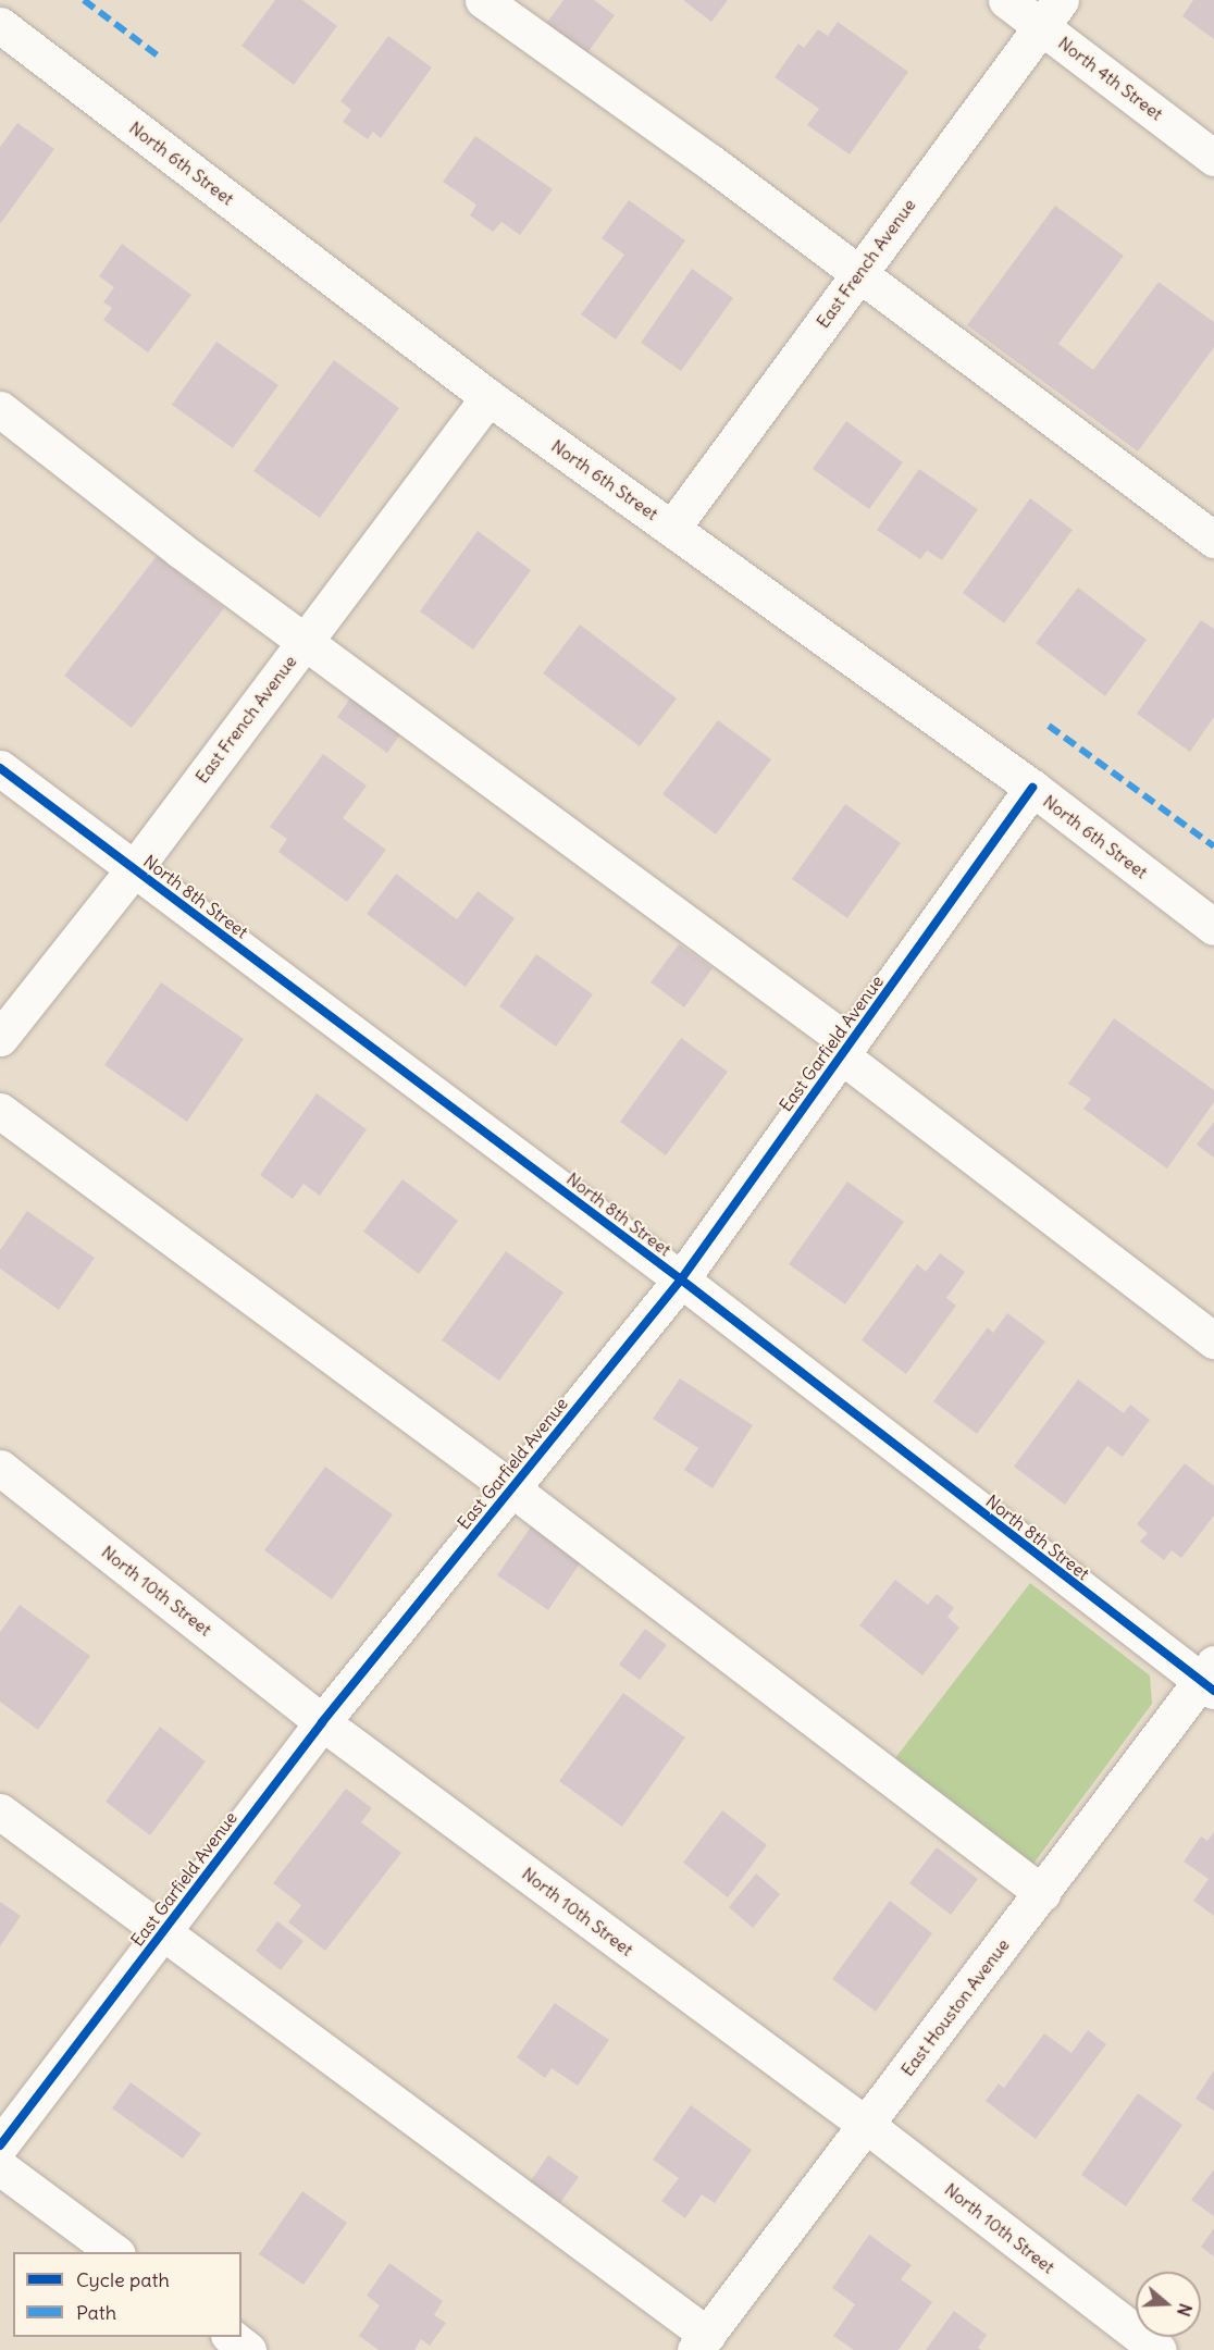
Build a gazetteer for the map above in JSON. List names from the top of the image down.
{
  "streets": {
    "street": [
      "North 4th Street",
      "North 6th Street",
      "East French Avenue",
      "North 8th Street",
      "East Garfield Avenue",
      "North 10th Street",
      "East Houston Avenue"
    ]
  },
  "crossings": [
    ["North 4th Street", "East French Avenue"],
    ["North 6th Street", "East French Avenue"],
    ["North 6th Street", "East Garfield Avenue"],
    ["East French Avenue", "North 8th Street"],
    ["North 8th Street", "East Garfield Avenue"],
    ["North 8th Street", "East Houston Avenue"],
    ["East Garfield Avenue", "North 10th Street"],
    ["North 10th Street", "East Houston Avenue"]
  ],
  "legend": ["Cycle path", "Path"],
  "north": "right"
}
